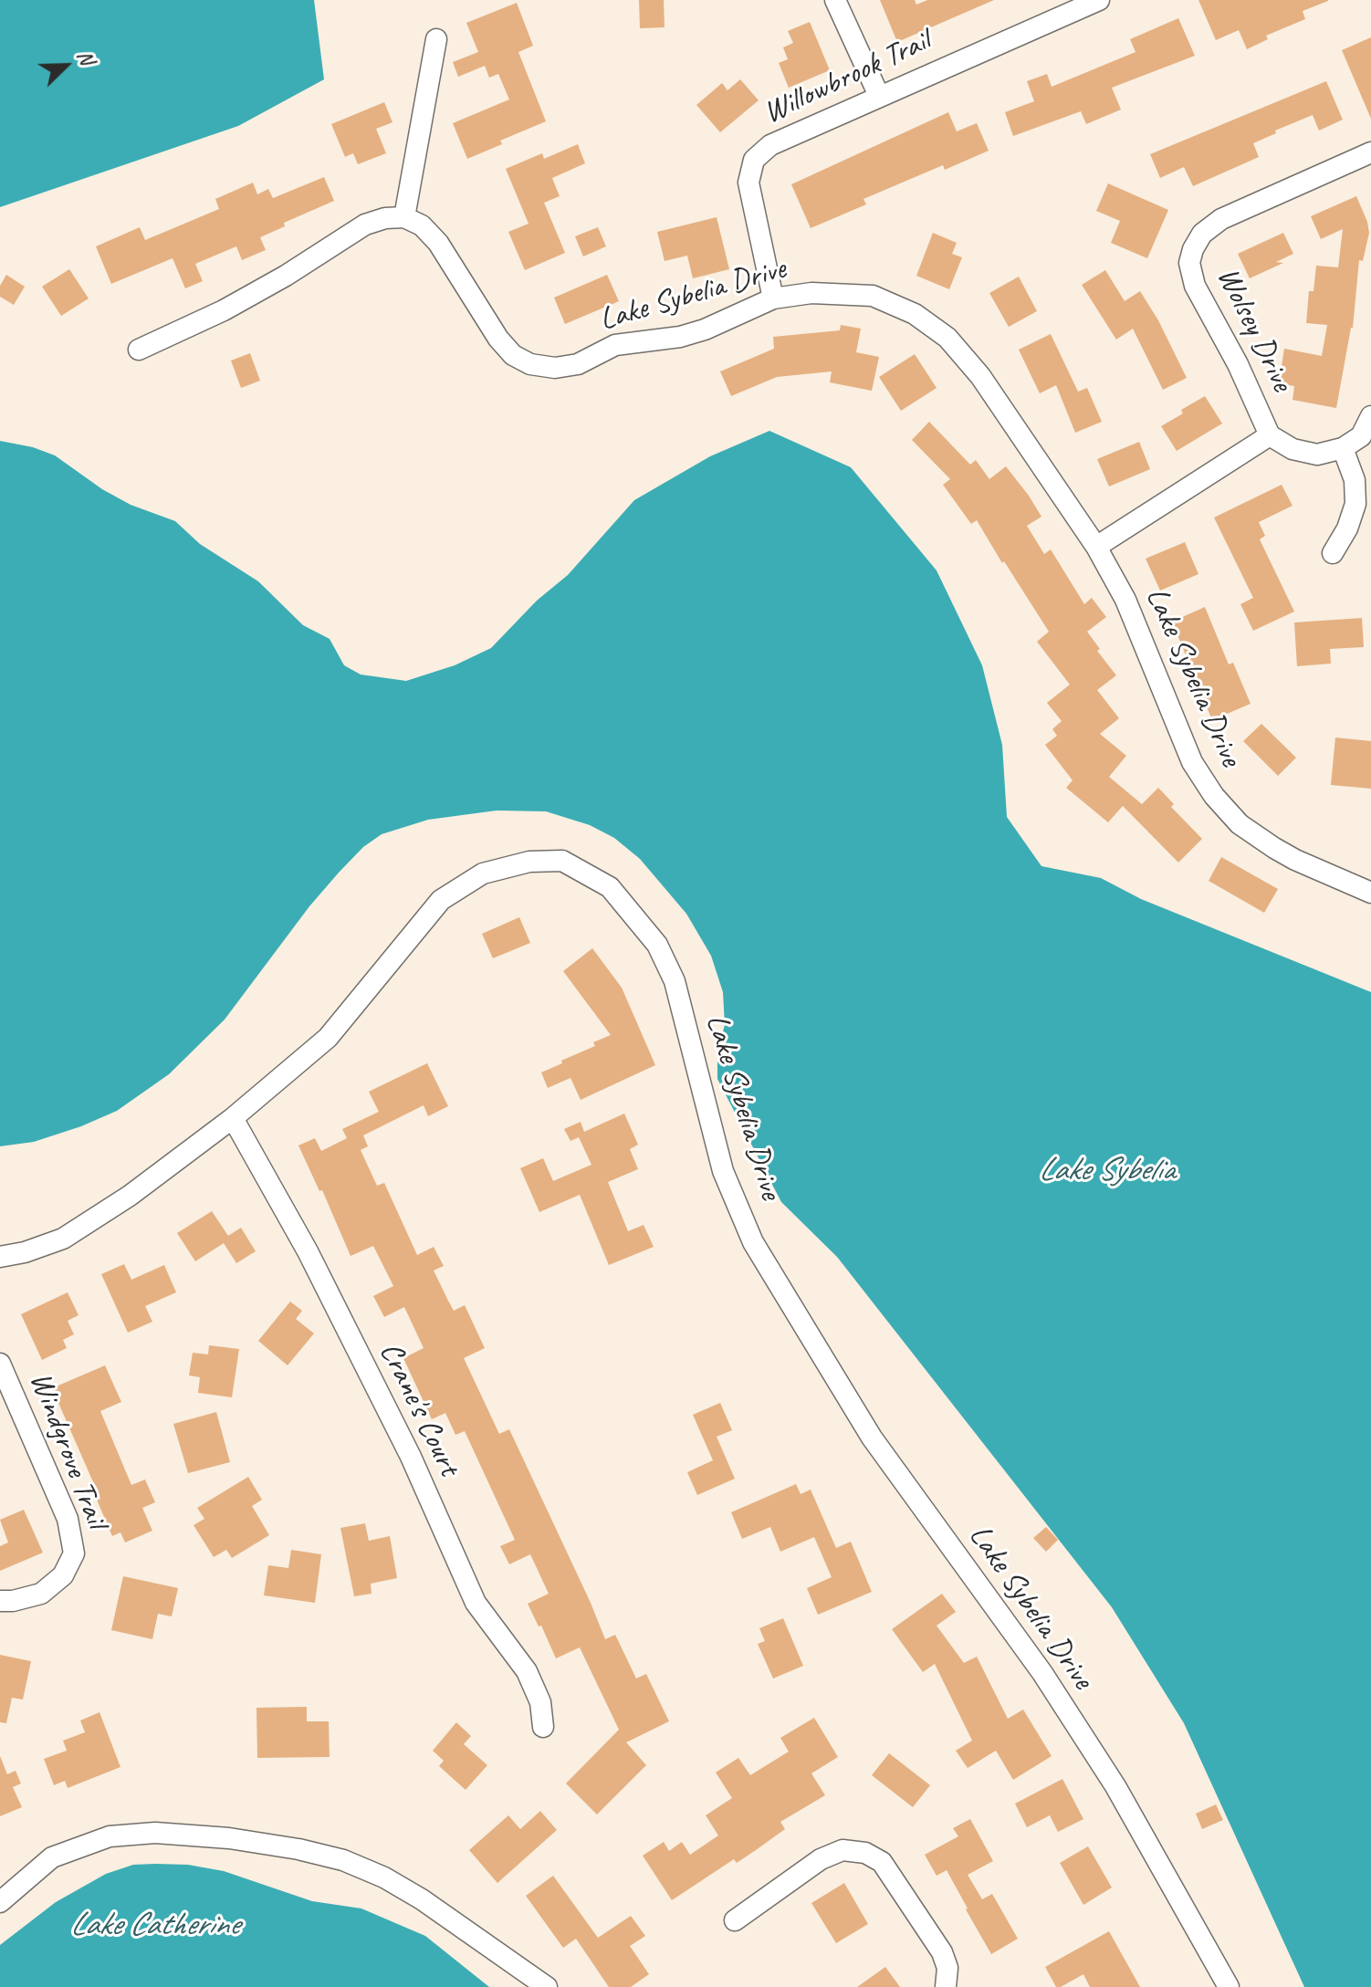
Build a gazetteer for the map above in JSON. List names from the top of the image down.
{
  "streets": {
    "street": [
      "Willowbrook Trail",
      "Lake Sybelia Drive",
      "Wolsey Drive",
      "Crane's Court",
      "Windgrove Trail"
    ]
  },
  "crossings": [
    ["Willowbrook Trail", "Lake Sybelia Drive"],
    ["Lake Sybelia Drive", "Wolsey Drive"],
    ["Lake Sybelia Drive", "Crane's Court"]
  ],
  "water": ["Lake Sybelia", "Lake Catherine"],
  "north": "top right"
}
